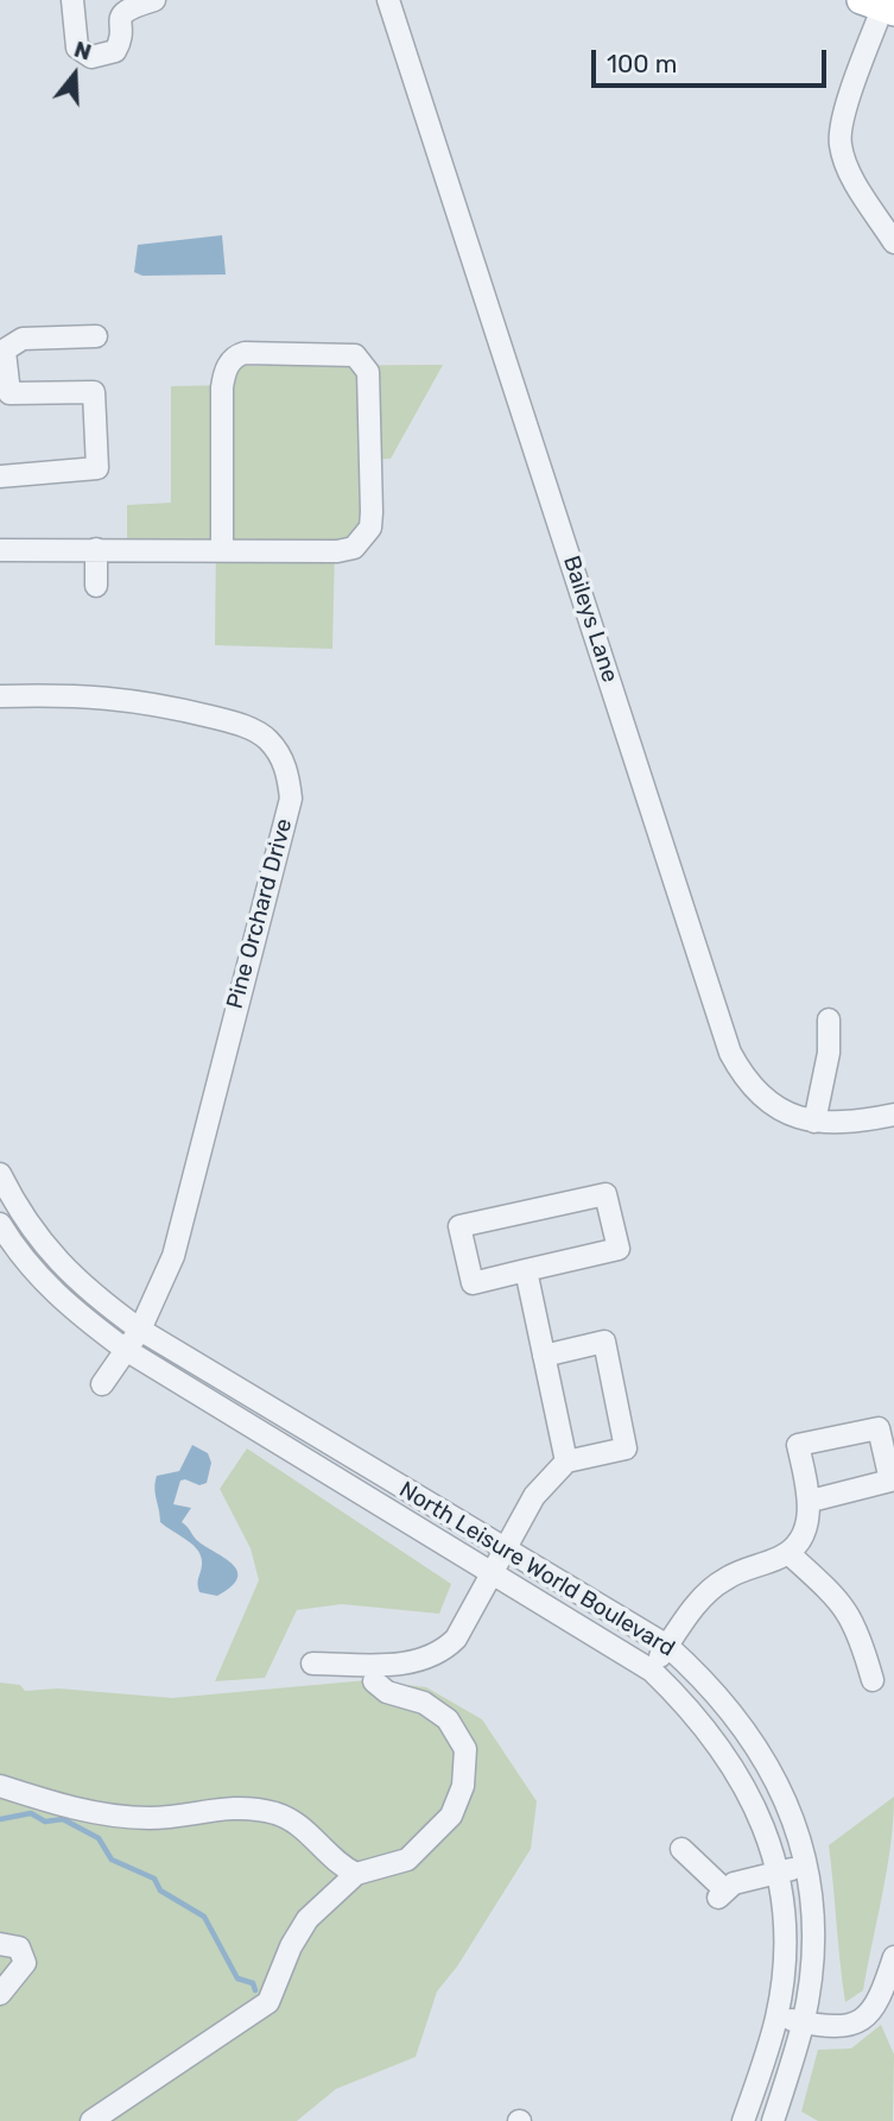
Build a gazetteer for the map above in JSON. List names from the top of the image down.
{
  "streets": {
    "street": ["Baileys Lane", "Pine Orchard Drive", "North Leisure World Boulevard"]
  },
  "crossings": [
    ["Pine Orchard Drive", "North Leisure World Boulevard"]
  ],
  "scale_bar": "100 m",
  "north": "top"
}
